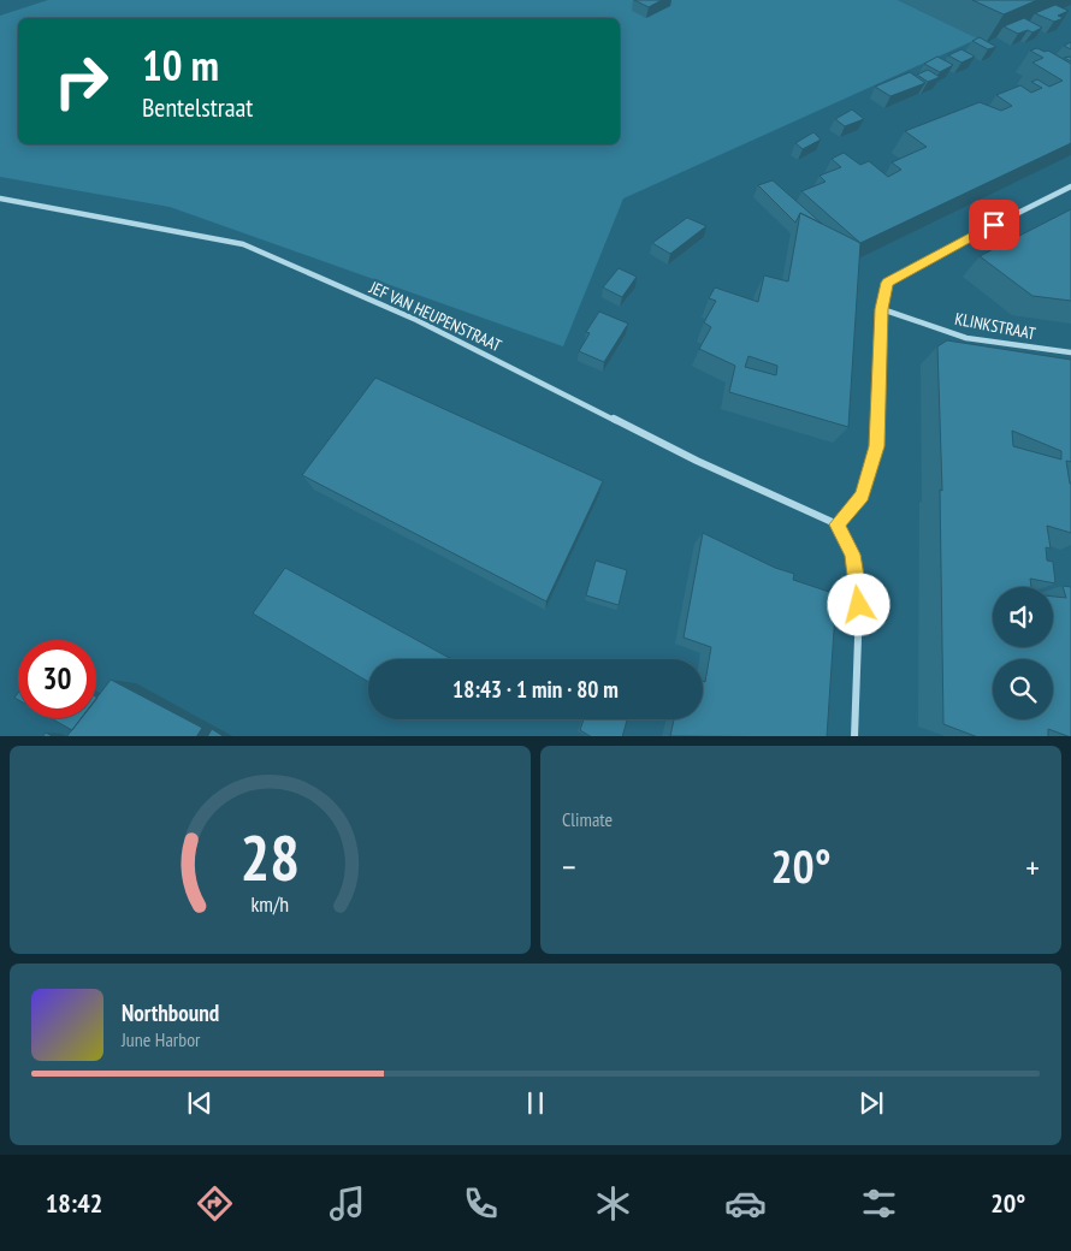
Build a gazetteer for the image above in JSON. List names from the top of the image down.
{
  "streets": {
    "street": ["JEF VAN HEUPENSTRAAT", "KLINKSTRAAT"]
  },
  "page": {
    "turn": ["10 m", "Bentelstraat"],
    "limit": "30",
    "trip": "18:43 · 1 min · 80 m",
    "tile": "Climate",
    "heat": ["−", "20°", "+"],
    "song": ["Northbound", "June Harbor"],
    "tabs": ["18:42", "20°"],
    "gauge": ["28", "km/h"]
  }
}
